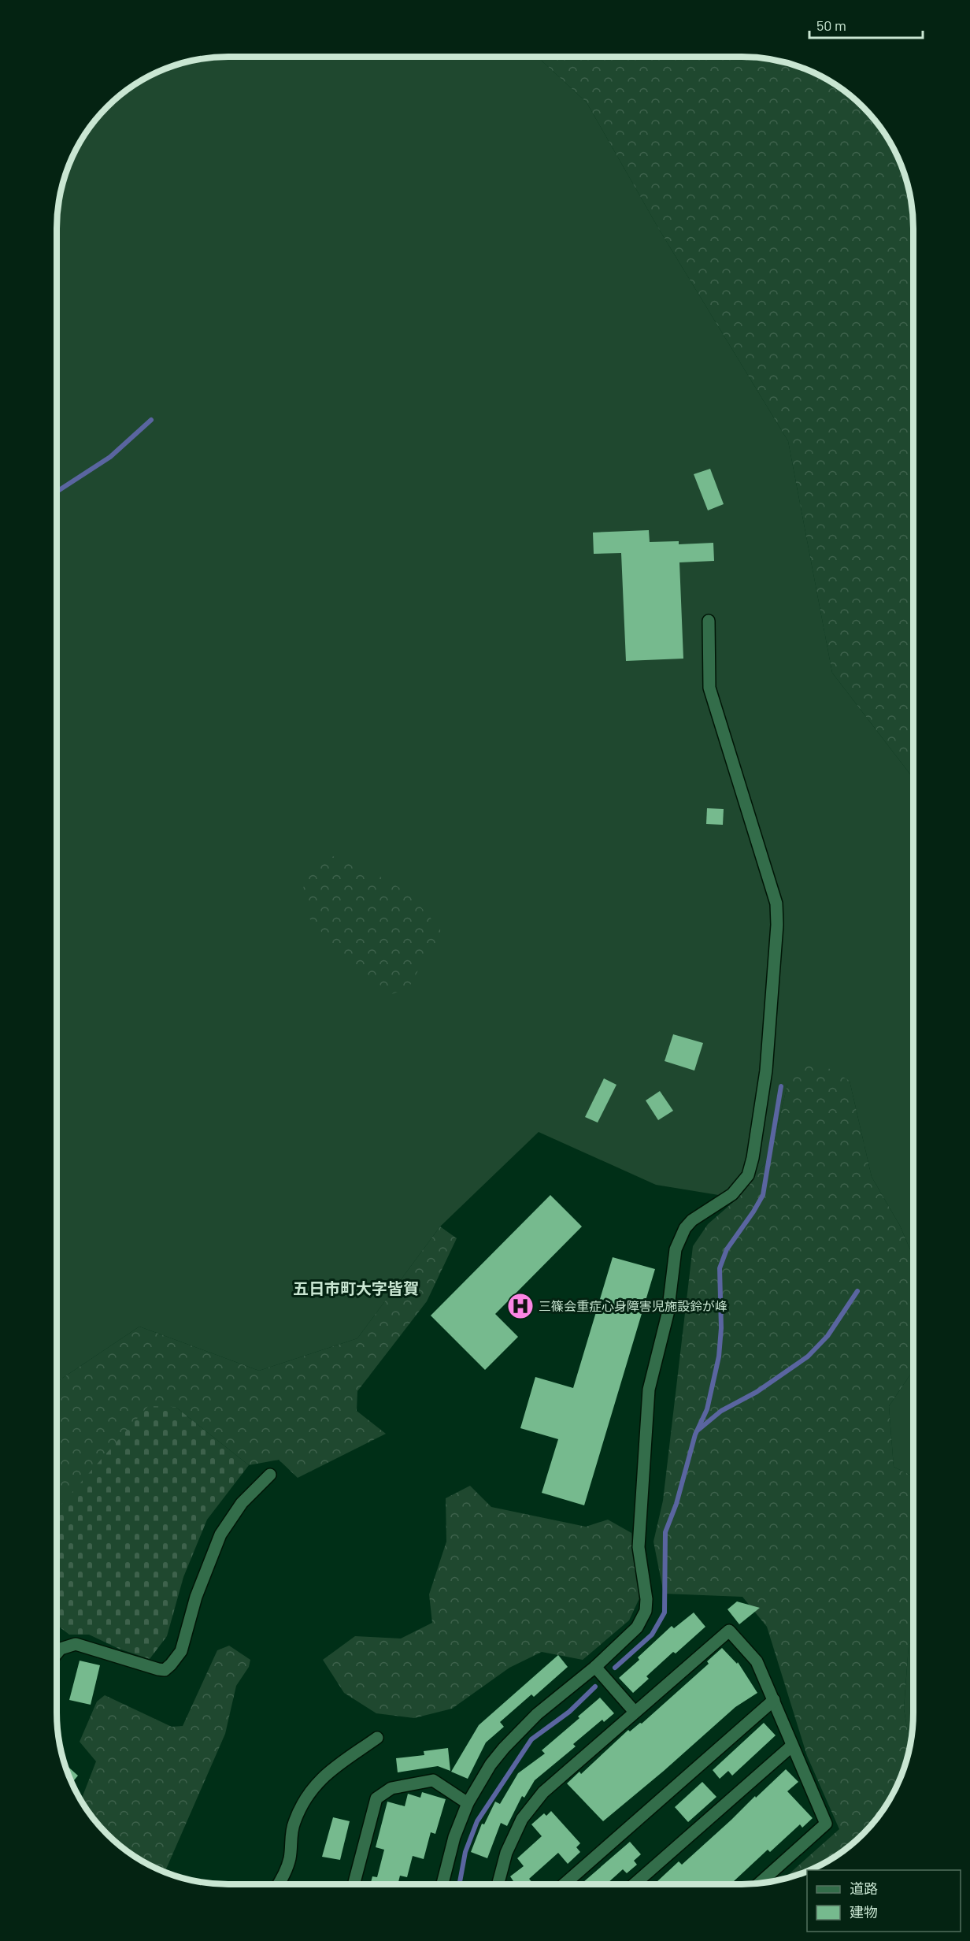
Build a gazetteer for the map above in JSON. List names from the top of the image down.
{
  "districts": ["五日市町大字皆賀"],
  "places": {
    "hospital": ["三篠会重症心身障害児施設鈴が峰"]
  },
  "legend": ["道路", "建物"],
  "scale_bar": "50 m"
}
